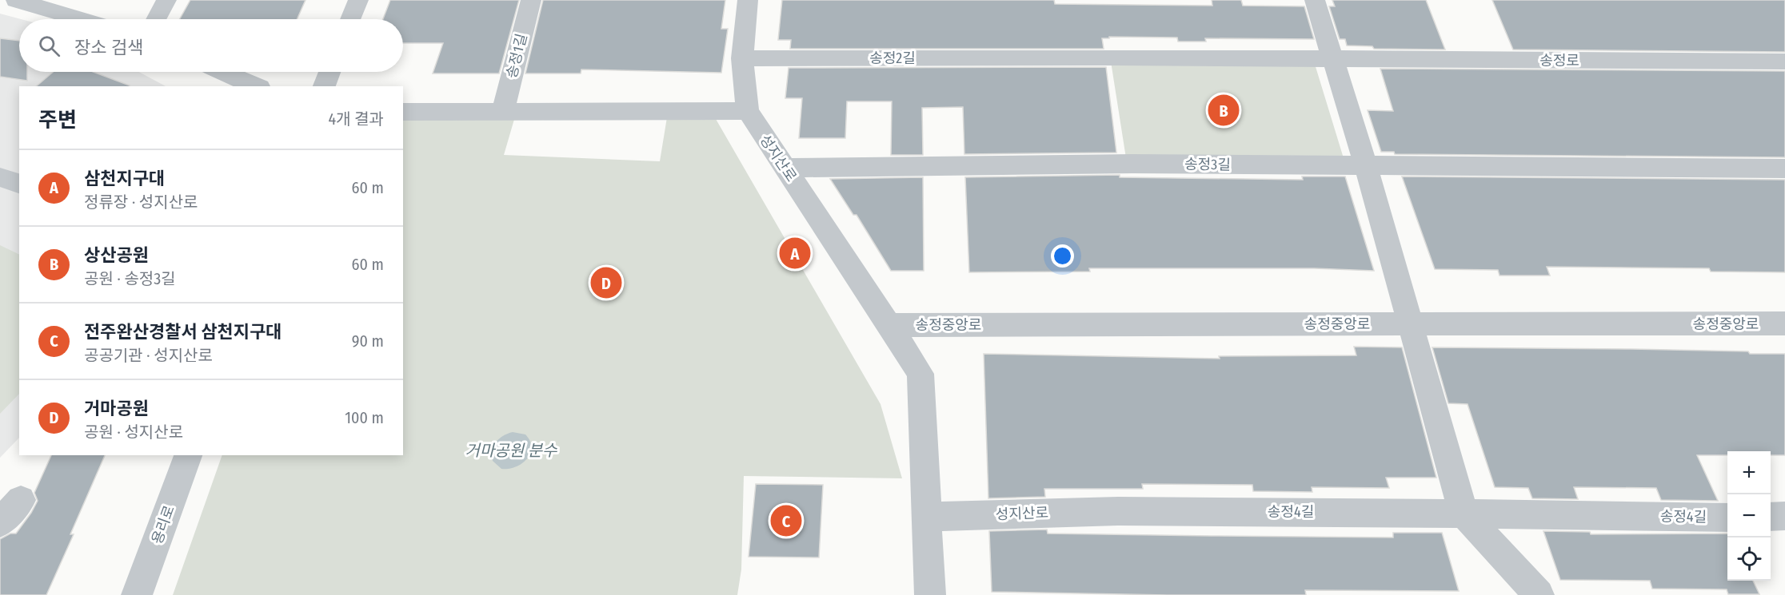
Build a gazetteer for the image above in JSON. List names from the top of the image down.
{
  "streets": {
    "street": [
      "송정1길",
      "송정2길",
      "송정로",
      "성지산로",
      "송정3길",
      "송정중앙로",
      "송정4길",
      "용리로"
    ]
  },
  "crossings": [
    ["송정2길", "송정로"],
    ["성지산로", "송정3길"],
    ["성지산로", "송정중앙로"],
    ["성지산로", "송정4길"]
  ],
  "water": ["거마공원 분수"],
  "page": {
    "search": "장소 검색",
    "heading": ["주변", "4개 결과"],
    "pins": [
      "B",
      "A",
      "D",
      "C"
    ],
    "list": [
      {
        "mark": "A",
        "name": "삼천지구대",
        "note": "정류장 · 성지산로",
        "value": "60 m"
      },
      {
        "mark": "B",
        "name": "상산공원",
        "note": "공원 · 송정3길",
        "value": "60 m"
      },
      {
        "mark": "C",
        "name": "전주완산경찰서 삼천지구대",
        "note": "공공기관 · 성지산로",
        "value": "90 m"
      },
      {
        "mark": "D",
        "name": "거마공원",
        "note": "공원 · 성지산로",
        "value": "100 m"
      }
    ],
    "map_buttons": ["+", "−"]
  }
}
